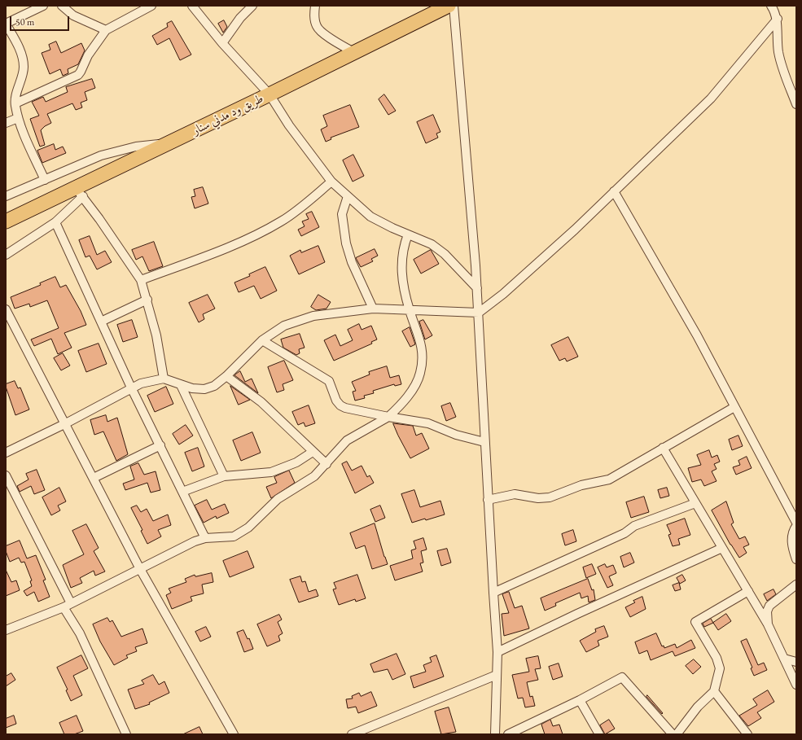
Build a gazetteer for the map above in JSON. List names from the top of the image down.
{
  "streets": {
    "highway": ["طريق ود مدني سنار"]
  },
  "scale_bar": "50 m"
}
